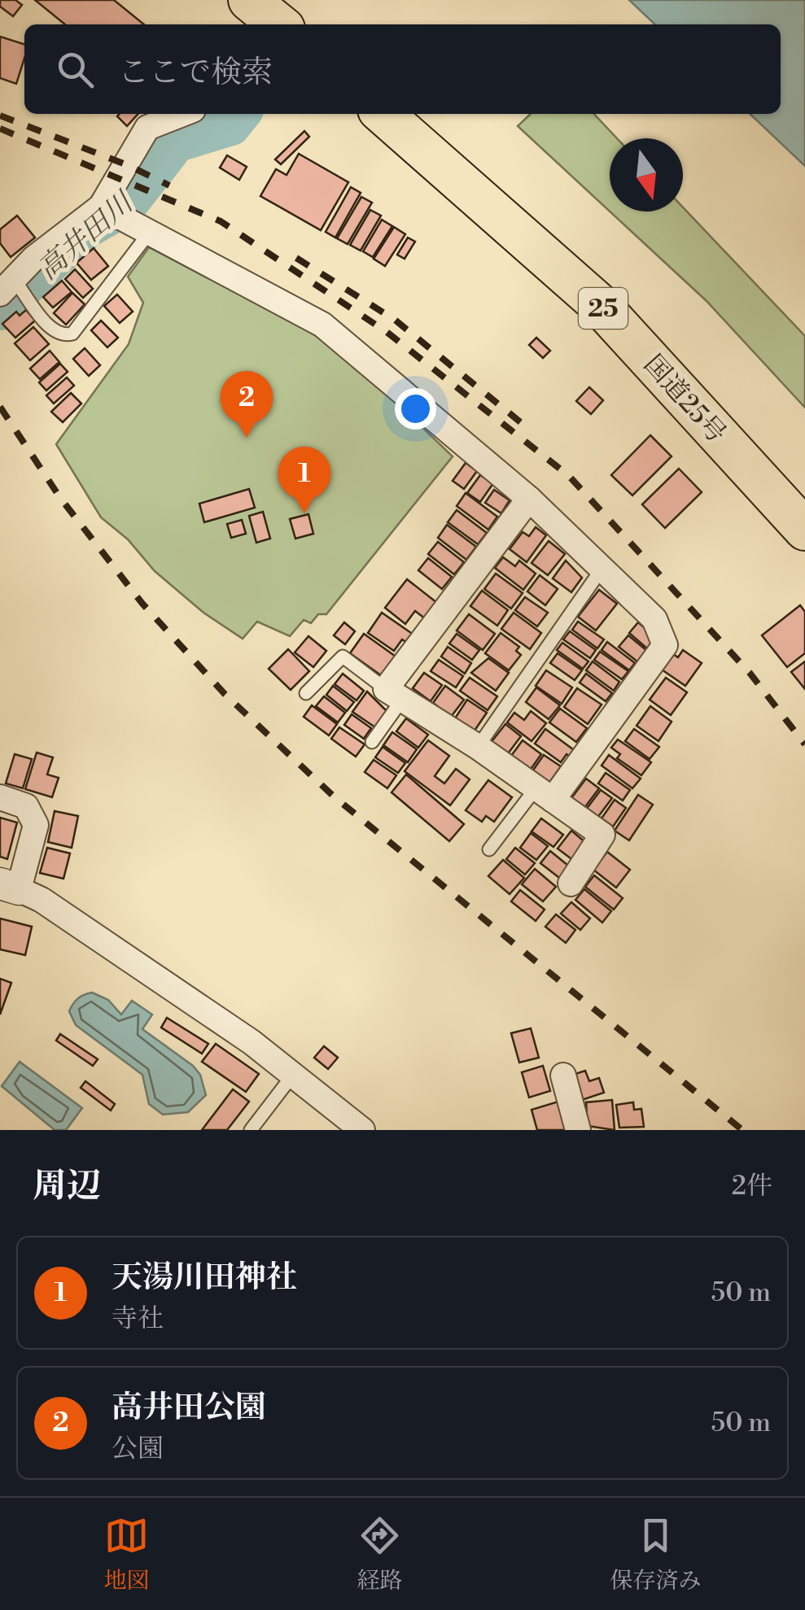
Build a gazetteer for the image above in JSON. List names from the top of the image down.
{
  "streets": {
    "highway": ["25", "国道25号"]
  },
  "water": ["高井田川"],
  "north": "bottom",
  "page": {
    "search": "ここで検索",
    "pins": ["2", "1"],
    "heading": ["周辺", "2件"],
    "list": [
      {
        "mark": "1",
        "name": "天湯川田神社",
        "note": "寺社",
        "value": "50 m"
      },
      {
        "mark": "2",
        "name": "高井田公園",
        "note": "公園",
        "value": "50 m"
      }
    ],
    "nav": ["地図", "経路", "保存済み"]
  }
}
